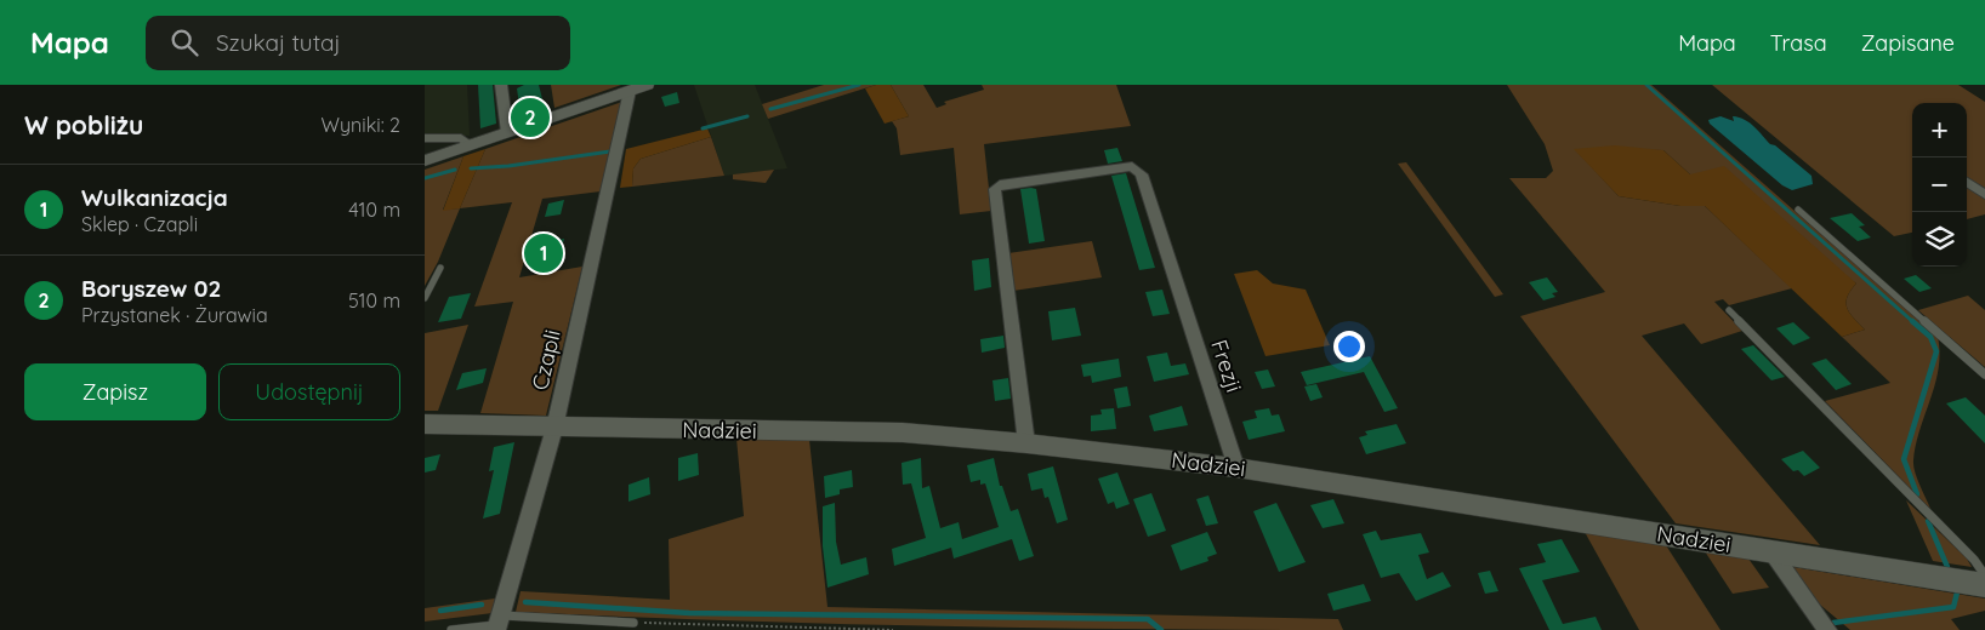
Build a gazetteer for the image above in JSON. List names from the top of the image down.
{
  "streets": {
    "street": ["Czapli", "Frezji", "Nadziei"]
  },
  "crossings": [
    ["Czapli", "Nadziei"],
    ["Frezji", "Nadziei"]
  ],
  "page": {
    "header": "Mapa",
    "search": "Szukaj tutaj",
    "nav": ["Mapa", "Trasa", "Zapisane"],
    "heading": ["W pobliżu", "Wyniki: 2"],
    "pins": ["2", "1"],
    "map_buttons": ["+", "−"],
    "list": [
      {
        "mark": "1",
        "name": "Wulkanizacja",
        "note": "Sklep · Czapli",
        "value": "410 m"
      },
      {
        "mark": "2",
        "name": "Boryszew 02",
        "note": "Przystanek · Żurawia",
        "value": "510 m"
      }
    ],
    "buttons": ["Zapisz", "Udostępnij"]
  }
}
